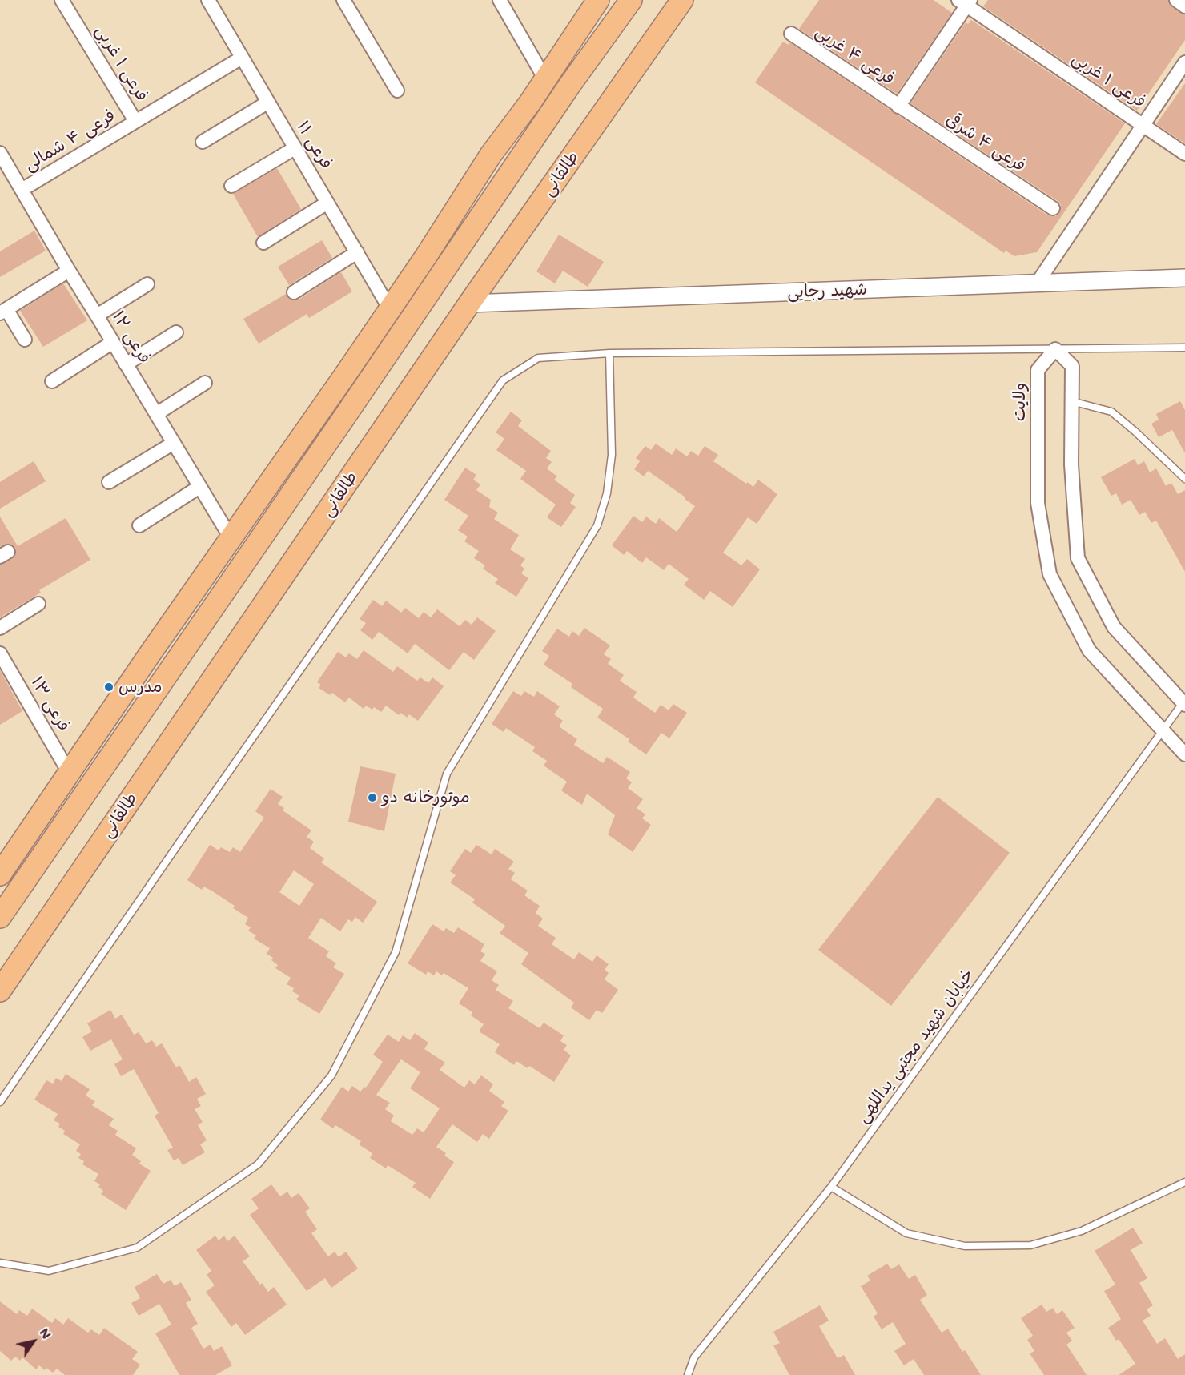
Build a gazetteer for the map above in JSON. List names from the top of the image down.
{
  "streets": {
    "main road": ["طالقانی"],
    "street": [
      "فرعی ۴ غربی",
      "فرعی ۱ غربی",
      "فرعی ۴ شمالی",
      "فرعی ۴ شرقی",
      "فرعی ۱۱",
      "شهید رجایی",
      "فرعی ۱۲",
      "ولایت",
      "فرعی ۱۳"
    ],
    "lane": ["خیابان شهید مجتبی یداللهی"]
  },
  "crossings": [
    ["فرعی ۴ غربی", "فرعی ۴ شرقی"],
    ["فرعی ۱ غربی", "فرعی ۴ شمالی"],
    ["فرعی ۴ شمالی", "فرعی ۱۱"],
    ["فرعی ۴ شمالی", "فرعی ۱۲"],
    ["طالقانی", "شهید رجایی"],
    ["ولایت", "خیابان شهید مجتبی یداللهی"]
  ],
  "places": ["مدرس", "موتورخانه دو"],
  "north": "top right"
}
